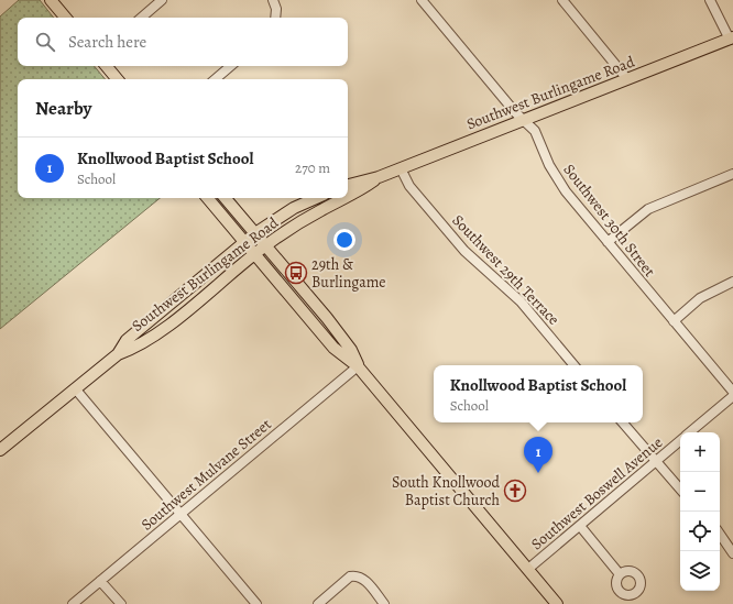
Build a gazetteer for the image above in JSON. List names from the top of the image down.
{
  "streets": {
    "main road": ["Southwest Burlingame Road"],
    "street": [
      "Southwest 30th Street",
      "Southwest 29th Terrace",
      "Southwest Mulvane Street",
      "Southwest Boswell Avenue"
    ]
  },
  "crossings": [
    ["Southwest Burlingame Road", "Southwest 30th Street"],
    ["Southwest Burlingame Road", "Southwest 29th Terrace"]
  ],
  "places": {
    "bus stop": ["29th & Burlingame"],
    "church": ["South Knollwood Baptist Church"]
  },
  "page": {
    "search": "Search here",
    "heading": "Nearby",
    "list": [
      {
        "mark": "1",
        "name": "Knollwood Baptist School",
        "note": "School",
        "value": "270 m"
      }
    ],
    "popup": ["Knollwood Baptist School", "School"],
    "map_buttons": ["+", "−"],
    "pins": "1"
  }
}
